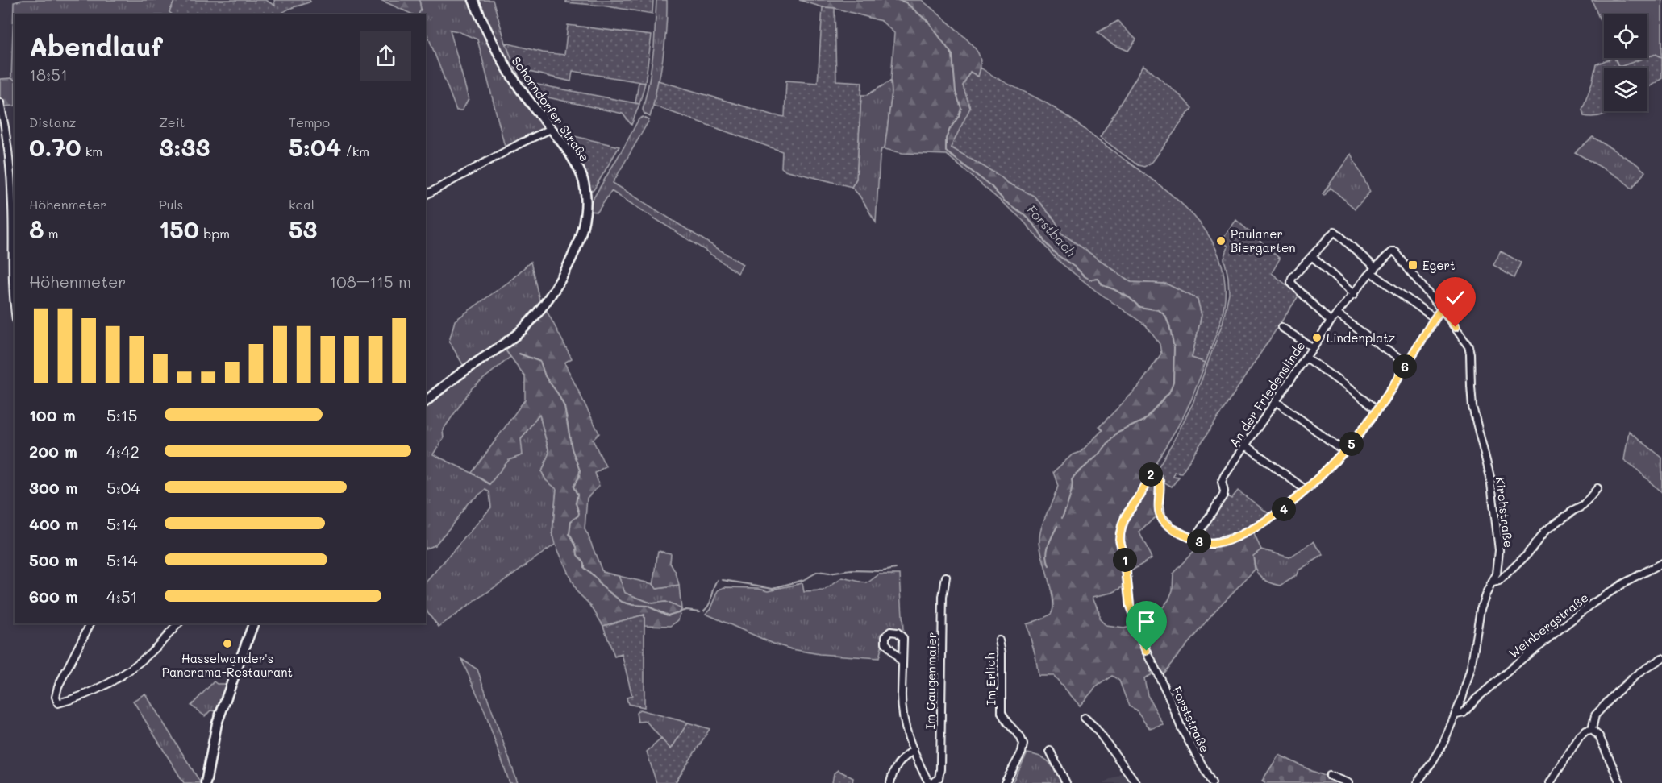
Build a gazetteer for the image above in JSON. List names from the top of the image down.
{
  "streets": {
    "main road": ["Schorndorfer Straße"],
    "street": [
      "An der Friedenslinde",
      "Kirchstraße",
      "Weinbergstraße",
      "Im Erlich",
      "Im Gaugenmaier",
      "Forststraße"
    ]
  },
  "crossings": [
    ["An der Friedenslinde", "Kirchstraße"],
    ["An der Friedenslinde", "Forststraße"],
    ["Kirchstraße", "Weinbergstraße"]
  ],
  "water": ["Forstbach"],
  "places": {
    "other": ["Paulaner Biergarten", "Lindenplatz", "Hasselwander's Panorama-Restaurant"],
    "transit": ["Egert"]
  },
  "page": {
    "heading": ["Abendlauf", "18:51"],
    "stats": [
      ["Distanz", "0.70 km"],
      ["Zeit", "3:33"],
      ["Tempo", "5:04 /km"],
      ["Höhenmeter", "8 m"],
      ["Puls", "150 bpm"],
      ["kcal", "53"]
    ],
    "chart": ["Höhenmeter", "108–115 m"],
    "pins": [
      "6",
      "5",
      "2",
      "4",
      "3",
      "1"
    ],
    "list": [
      {
        "name": "100 m",
        "note": "5:15"
      },
      {
        "name": "200 m",
        "note": "4:42"
      },
      {
        "name": "300 m",
        "note": "5:04"
      },
      {
        "name": "400 m",
        "note": "5:14"
      },
      {
        "name": "500 m",
        "note": "5:14"
      },
      {
        "name": "600 m",
        "note": "4:51"
      }
    ]
  }
}
